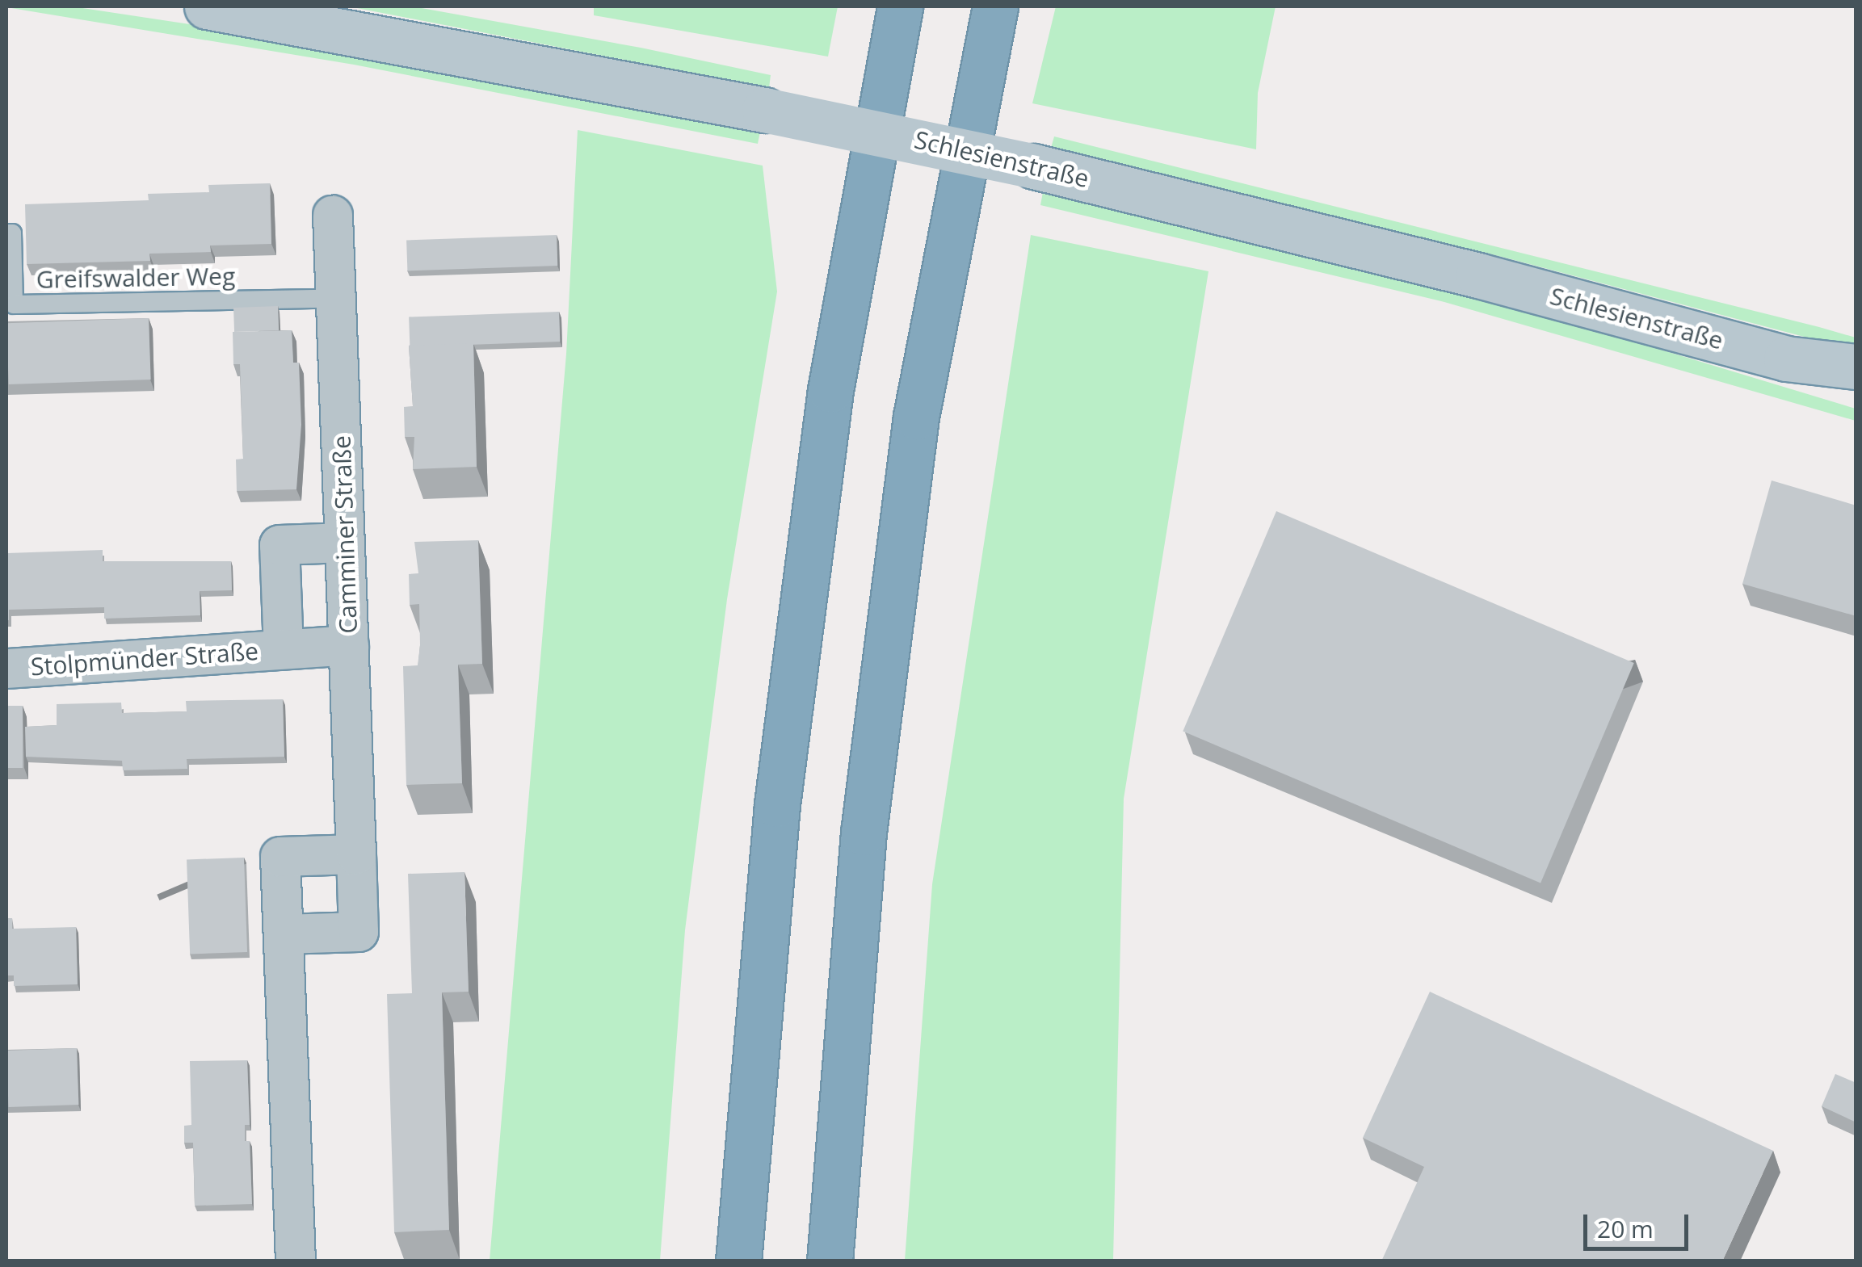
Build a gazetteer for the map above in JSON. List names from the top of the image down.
{
  "streets": {
    "street": ["Schlesienstraße", "Camminer Straße", "Stolpmünder Straße"],
    "lane": ["Greifswalder Weg"]
  },
  "crossings": [
    ["Greifswalder Weg", "Camminer Straße"],
    ["Camminer Straße", "Stolpmünder Straße"]
  ],
  "scale_bar": "20 m"
}
